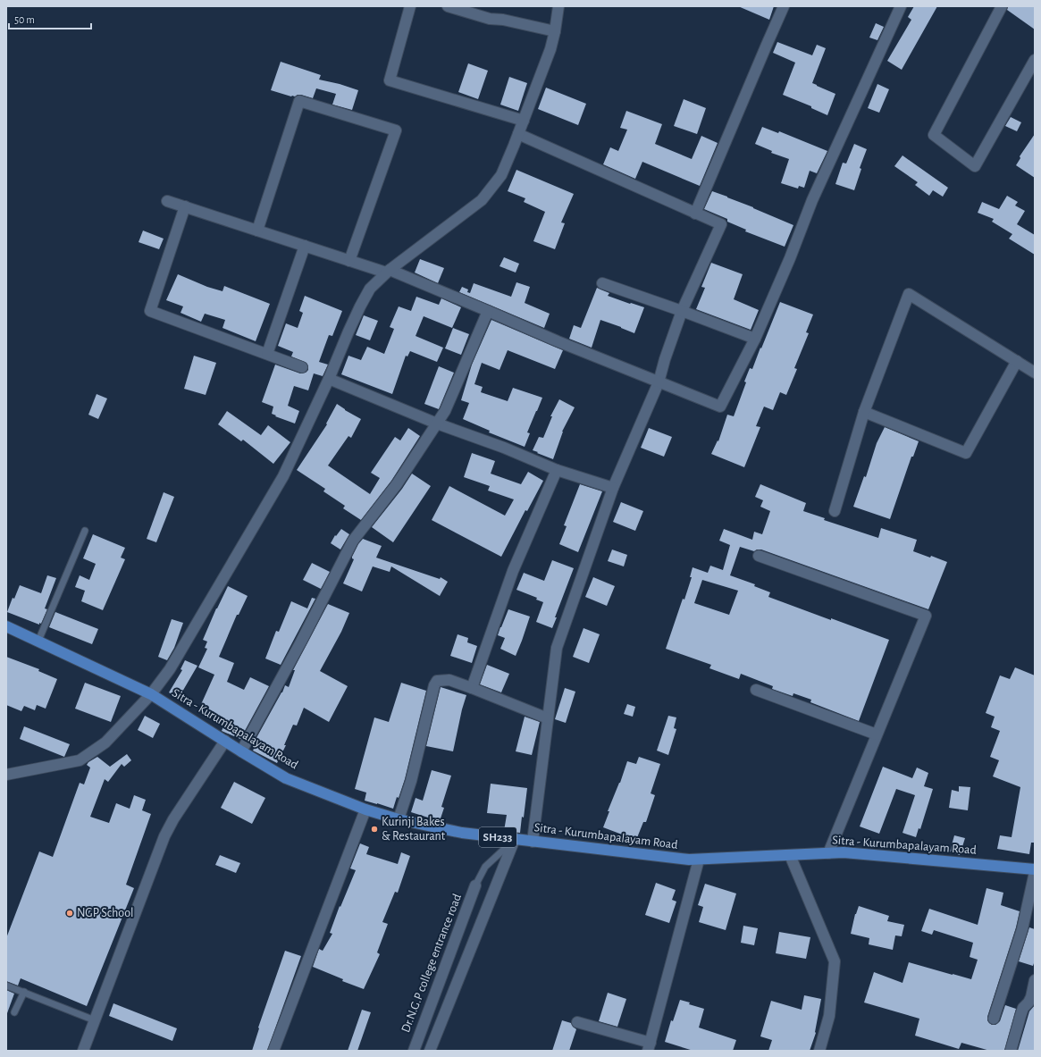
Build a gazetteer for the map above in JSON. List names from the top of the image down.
{
  "streets": {
    "main road": ["Sitra - Kurumbapalayam Road", "SH233"],
    "street": ["Dr.N.G.P college entrance road"]
  },
  "places": ["Kurinji Bakes & Restaurant", "NGP School"],
  "scale_bar": "50 m"
}
